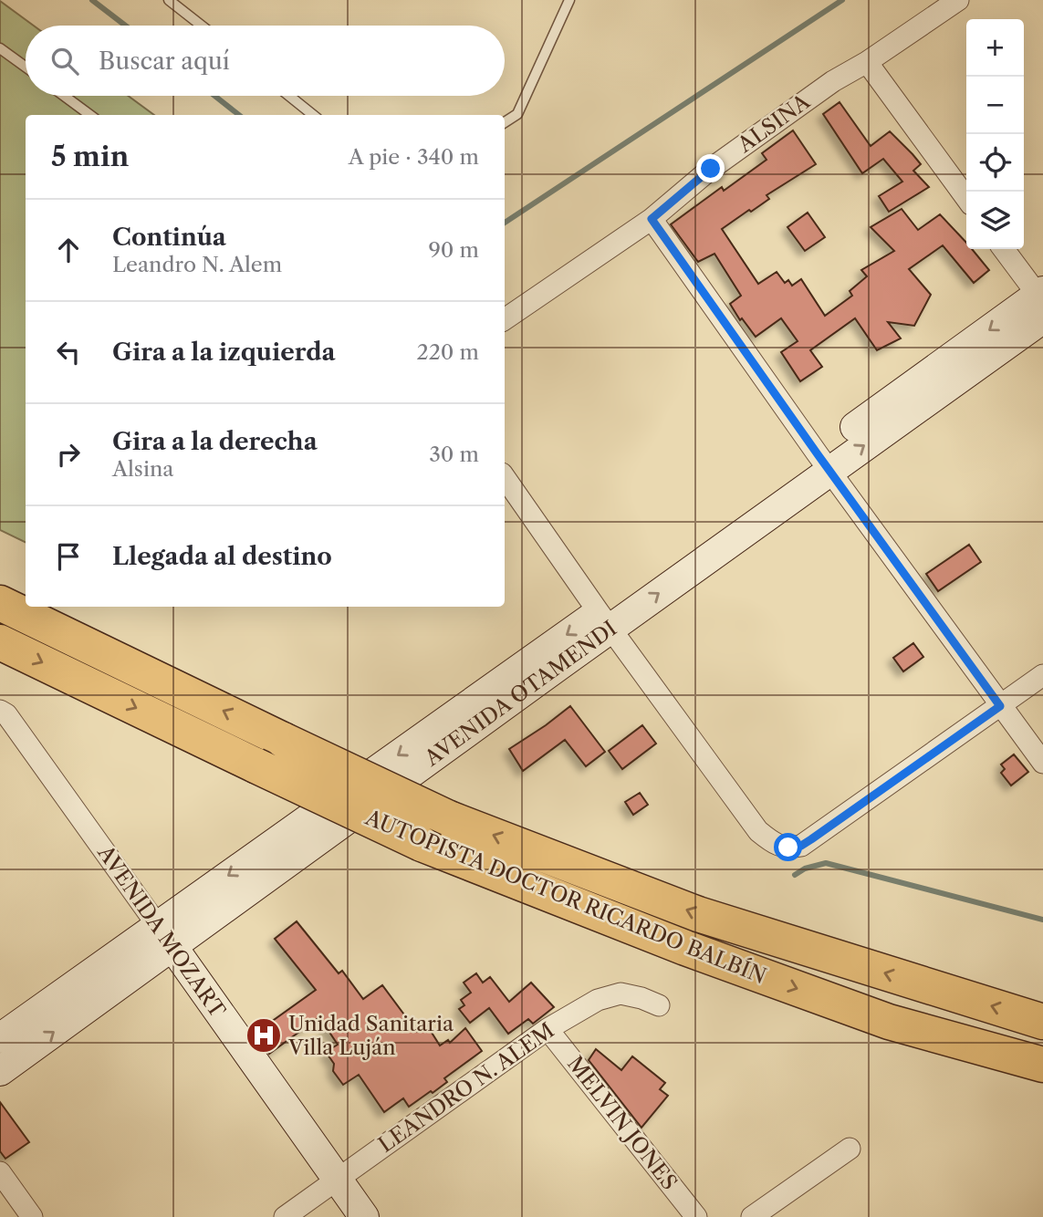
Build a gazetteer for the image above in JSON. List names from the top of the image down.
{
  "streets": {
    "highway": ["AUTOPISTA DOCTOR RICARDO BALBÍN"],
    "main road": ["AVENIDA OTAMENDI", "AVENIDA MOZART"],
    "street": ["ALSINA", "LEANDRO N. ALEM", "MELVIN JONES"]
  },
  "crossings": [
    ["AVENIDA OTAMENDI", "AVENIDA MOZART"],
    ["AVENIDA MOZART", "LEANDRO N. ALEM"],
    ["LEANDRO N. ALEM", "MELVIN JONES"]
  ],
  "places": {
    "hospital": ["Unidad Sanitaria Villa Luján"]
  },
  "page": {
    "map_buttons": ["+", "−"],
    "search": "Buscar aquí",
    "heading": ["5 min", "A pie · 340 m"],
    "list": [
      ["Continúa", "Leandro N. Alem", "90 m"],
      ["Gira a la izquierda", "220 m"],
      ["Gira a la derecha", "Alsina", "30 m"],
      "Llegada al destino"
    ]
  }
}
